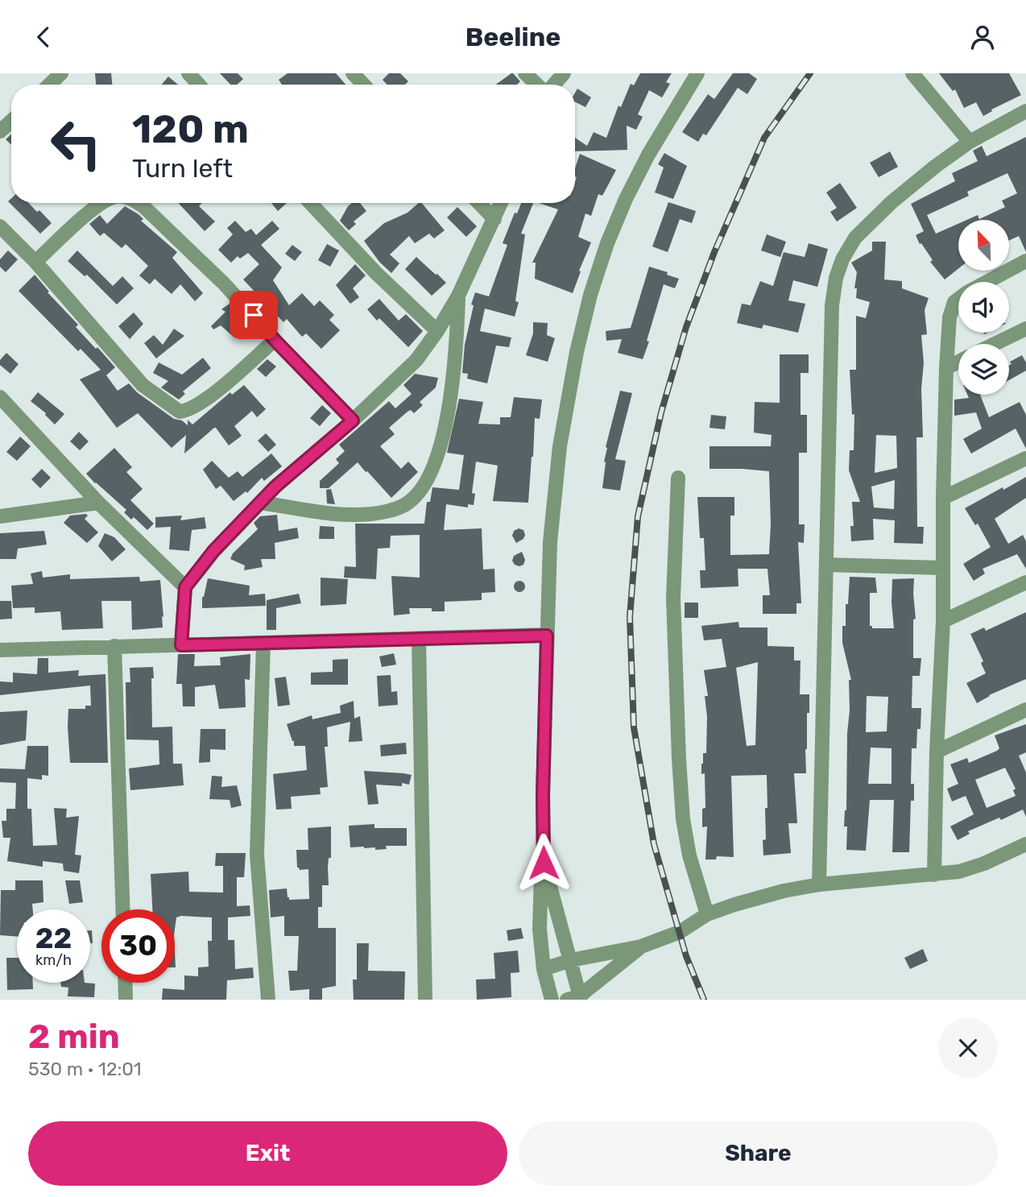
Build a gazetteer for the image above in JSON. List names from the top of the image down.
{
  "north": "top left",
  "page": {
    "header": "Beeline",
    "turn": ["120 m", "Turn left"],
    "speed": "22 km/h",
    "limit": "30",
    "heading": ["2 min", "530 m · 12:01"],
    "buttons": ["Exit", "Share"]
  }
}
